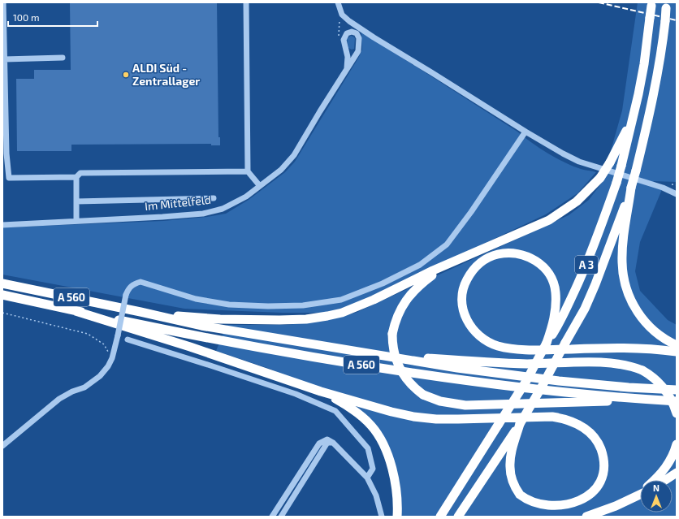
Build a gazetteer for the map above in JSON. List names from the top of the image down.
{
  "streets": {
    "highway": ["A 3", "A 560"],
    "street": ["Im Mittelfeld"]
  },
  "places": ["ALDI Süd - Zentrallager"],
  "scale_bar": "100 m",
  "north": "top"
}
